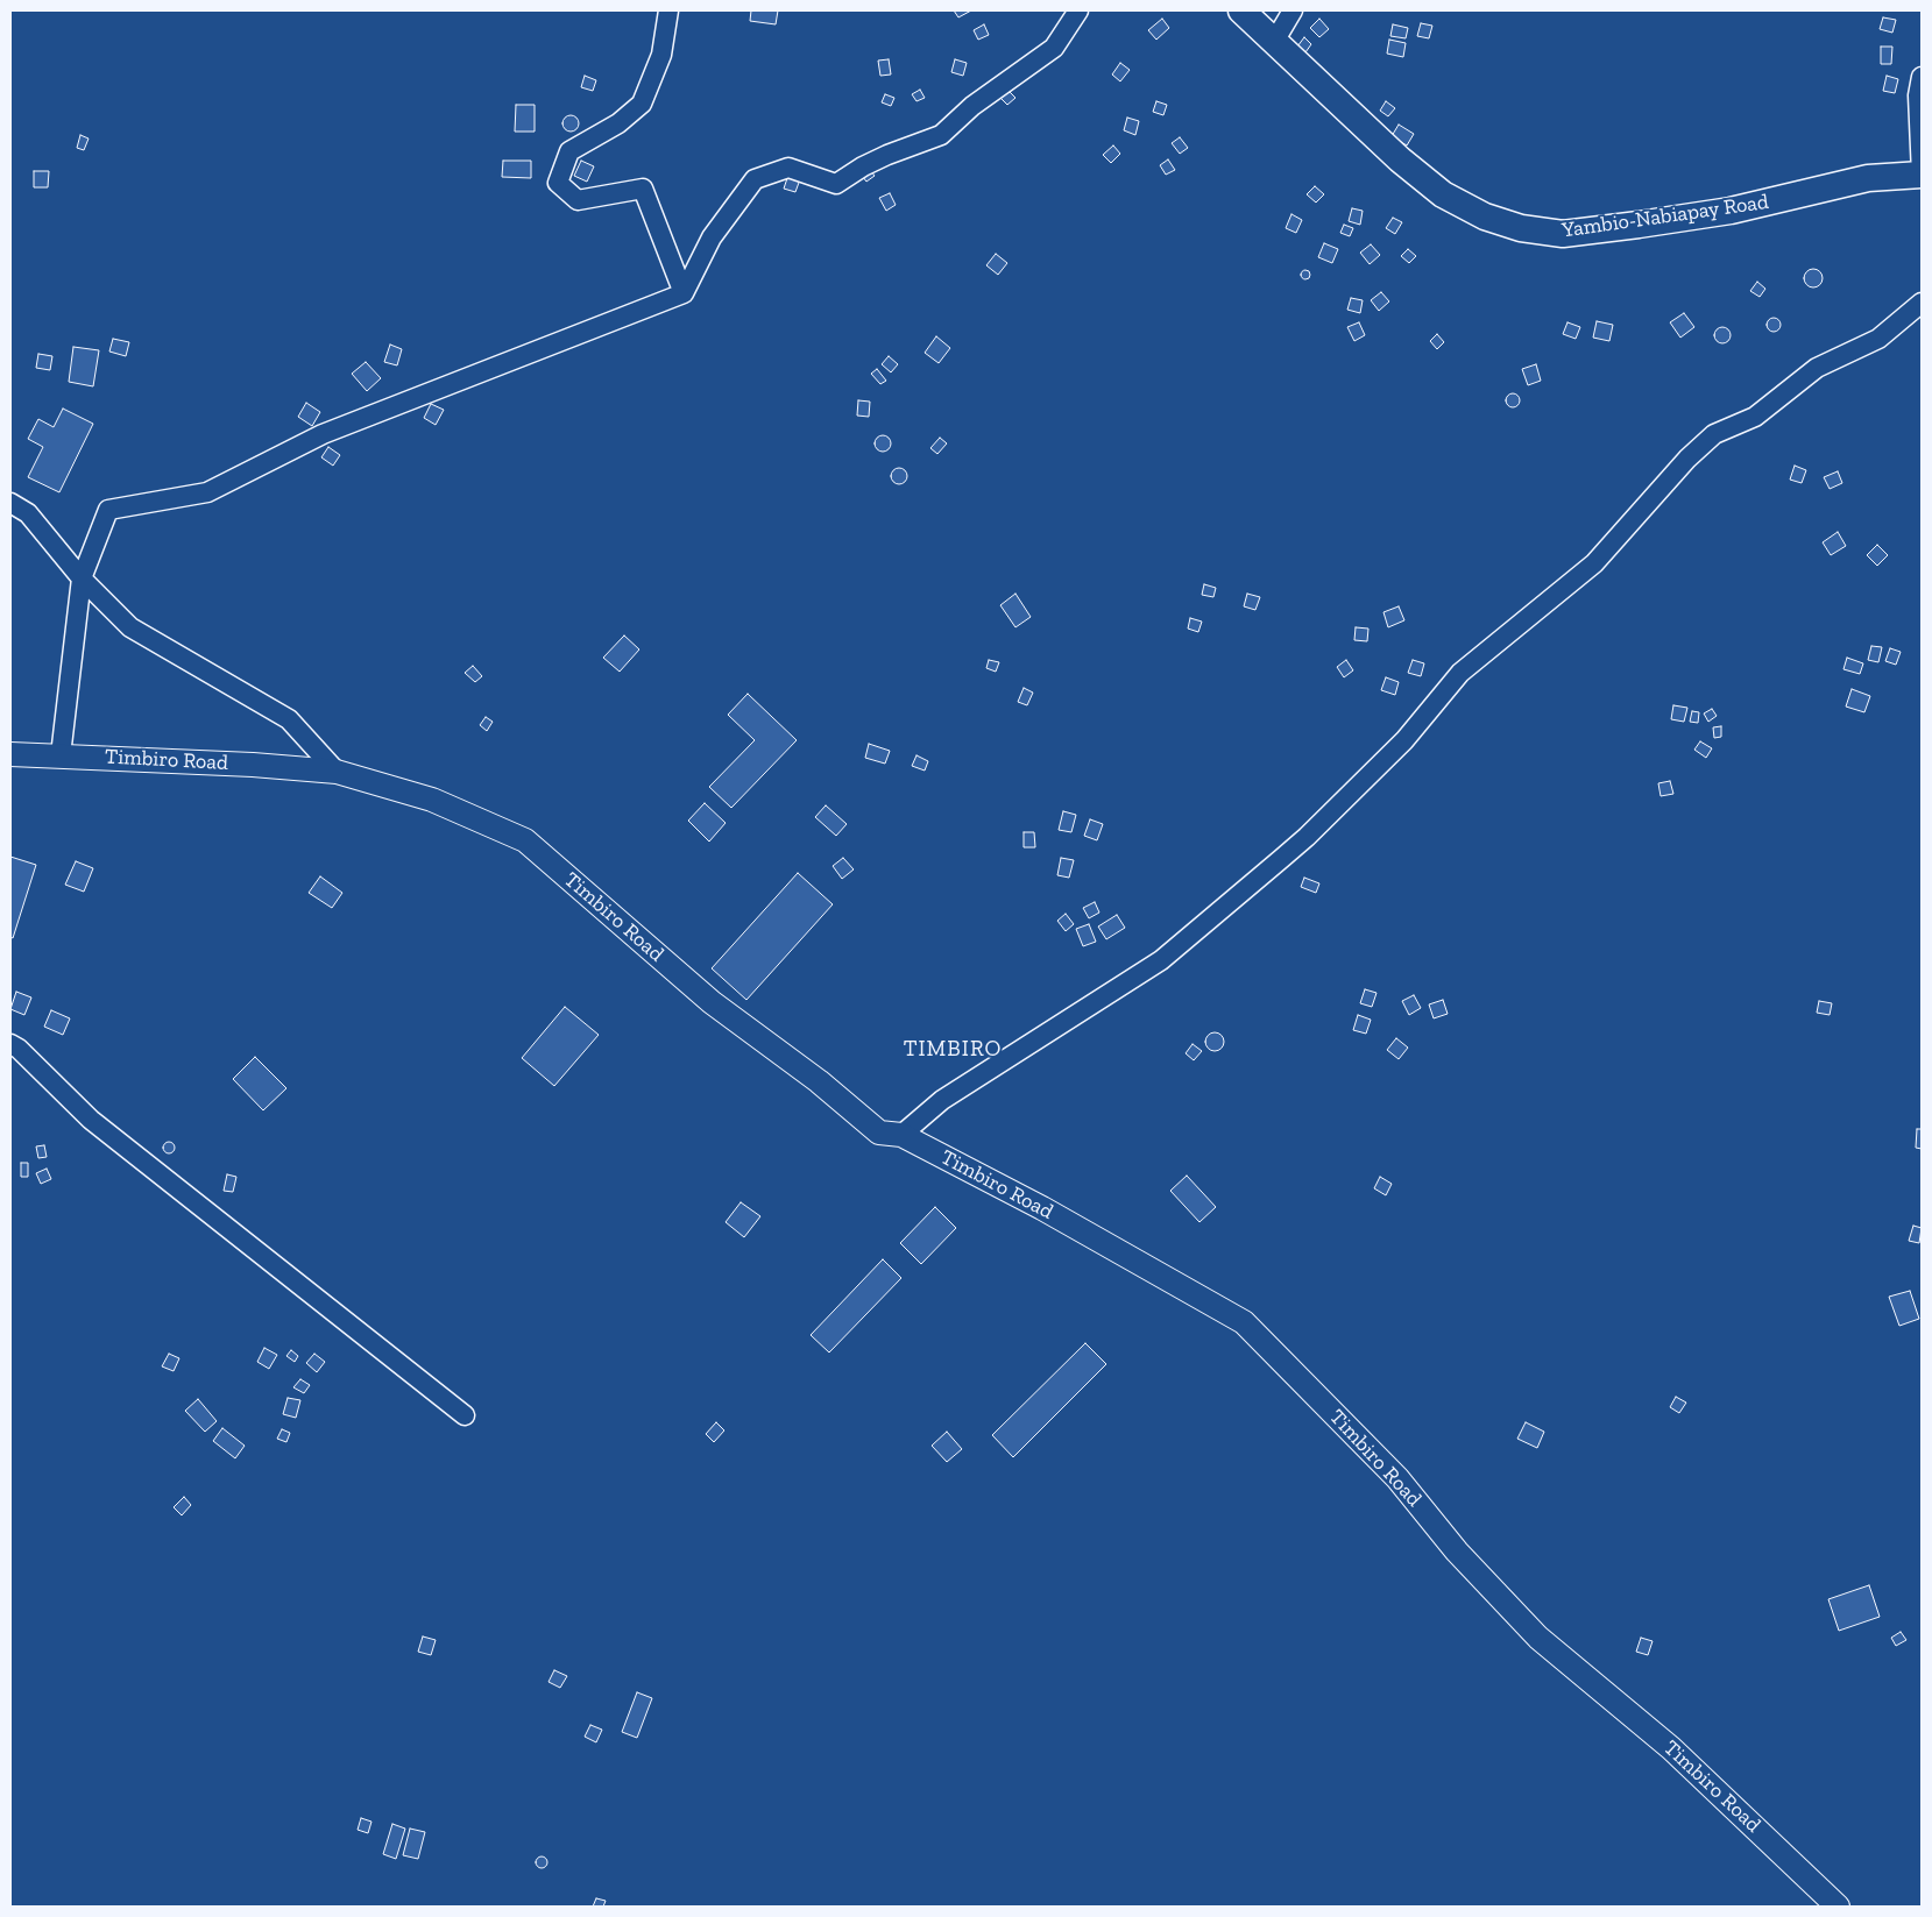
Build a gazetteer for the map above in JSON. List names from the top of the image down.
{
  "streets": {
    "main road": ["Yambio-Nabiapay Road"],
    "street": ["Timbiro Road"]
  },
  "districts": ["TIMBIRO"]
}
